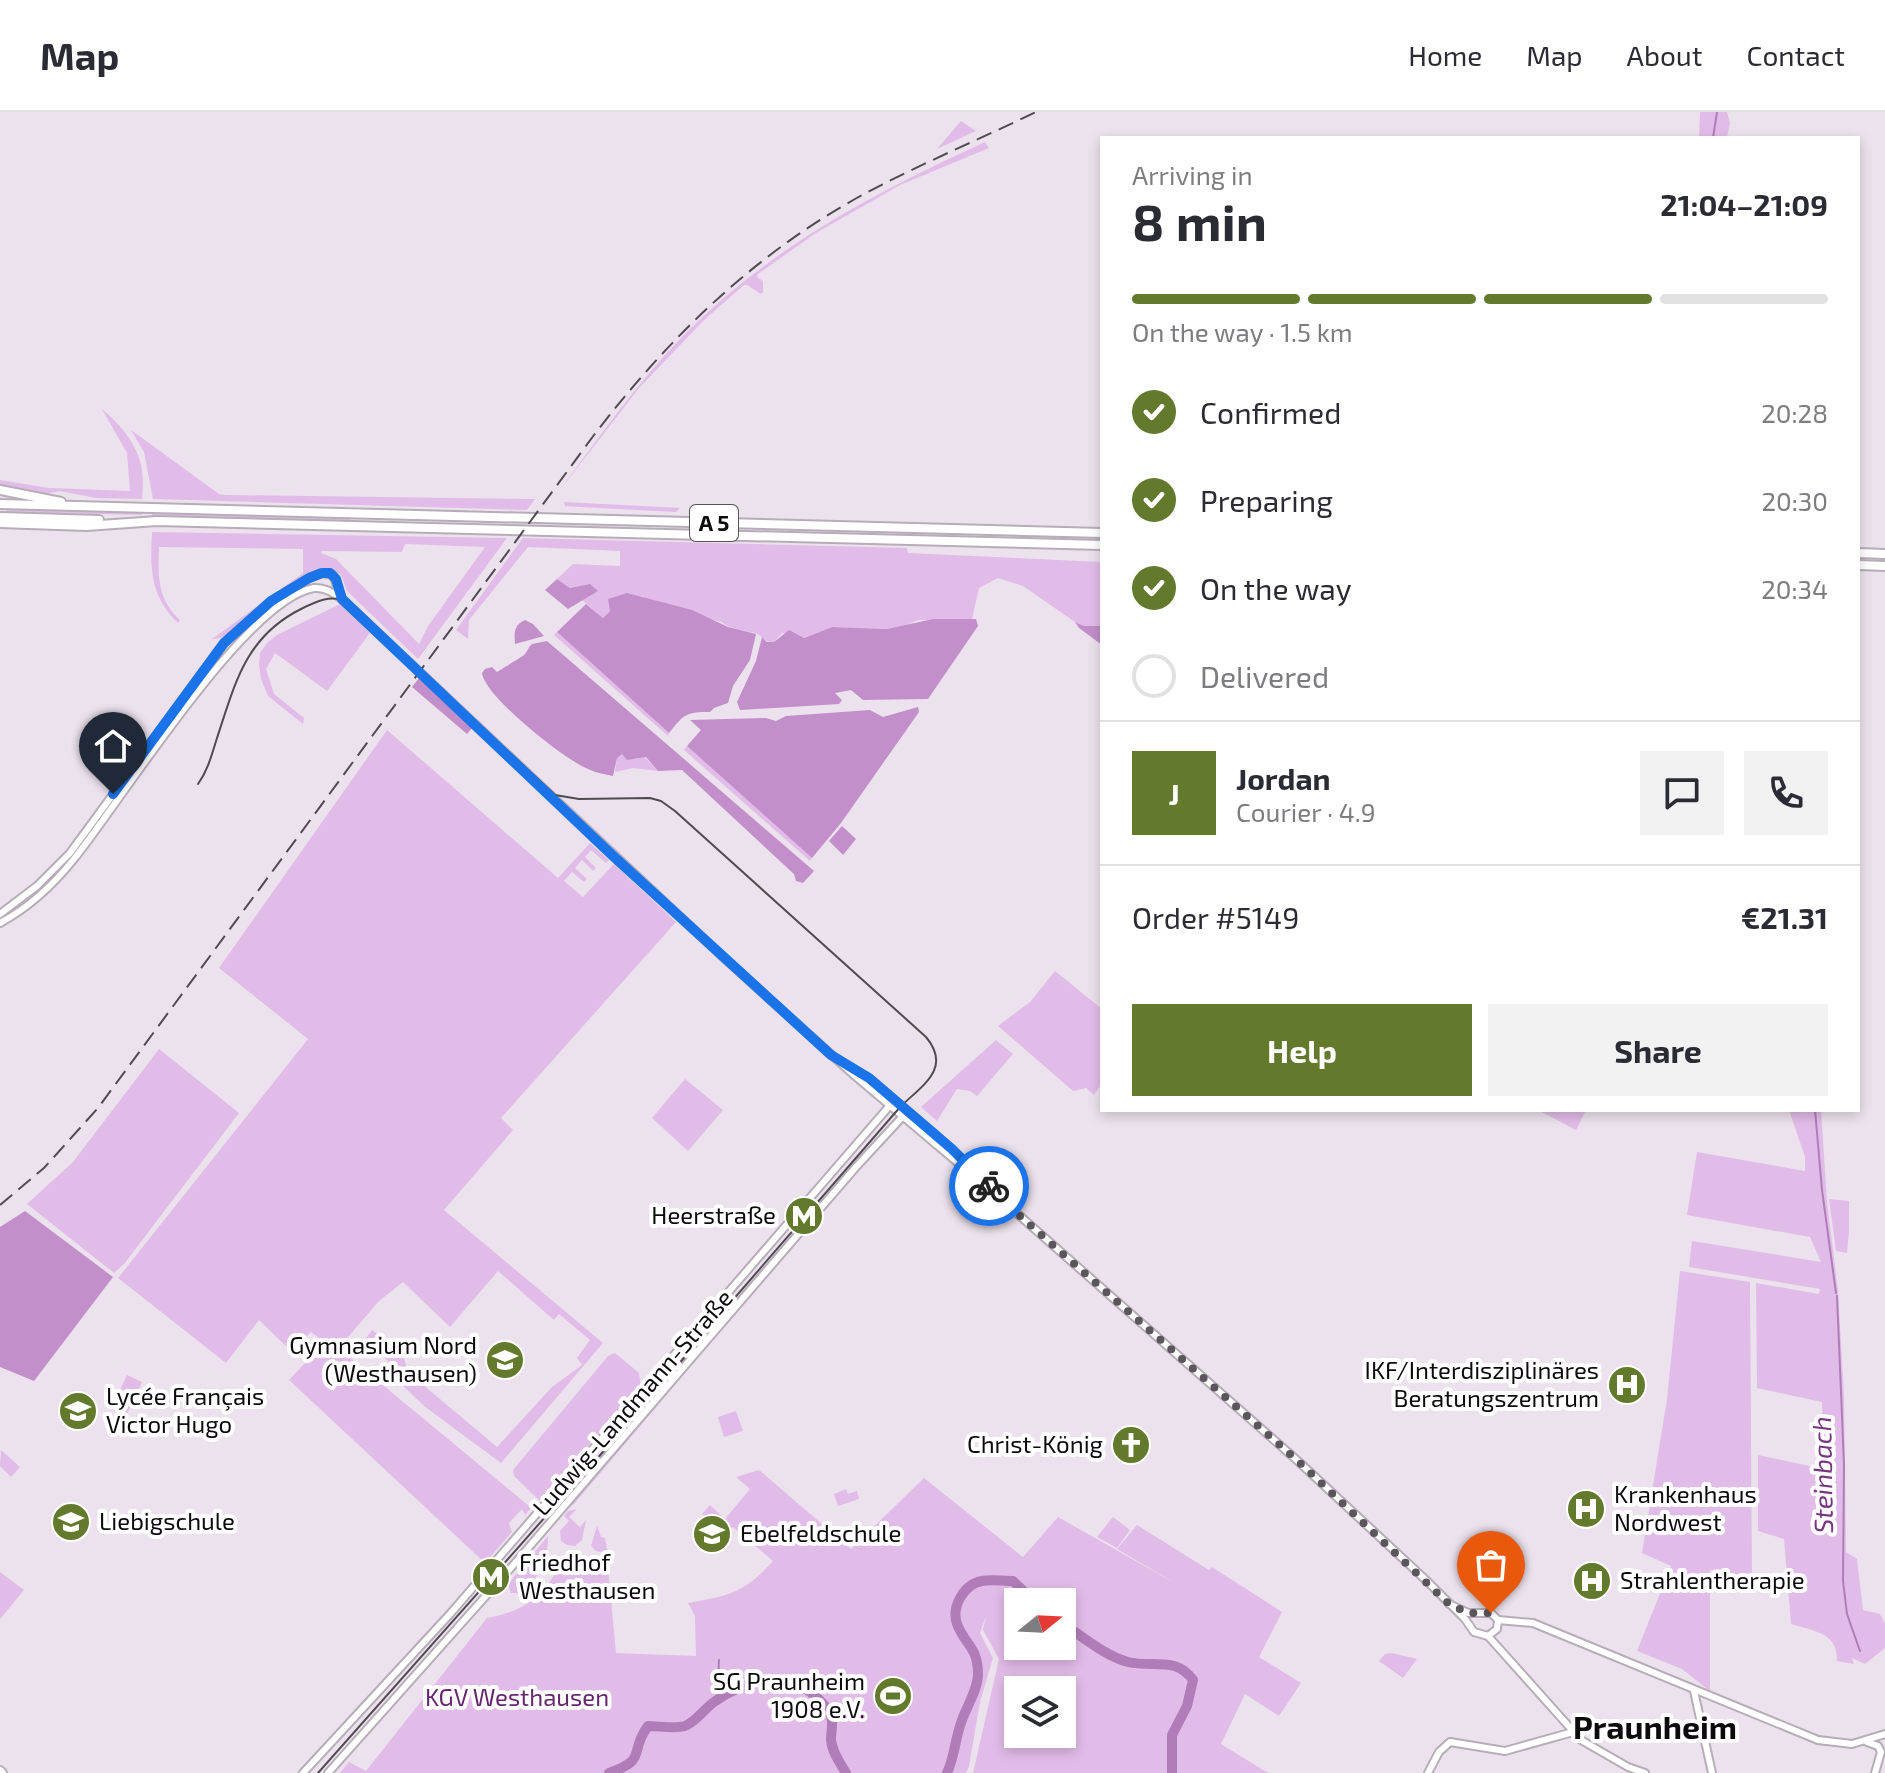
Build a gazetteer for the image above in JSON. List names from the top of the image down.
{
  "streets": {
    "highway": ["A 5"],
    "main road": ["Ludwig-Landmann-Straße"]
  },
  "districts": ["Praunheim"],
  "water": ["Steinbach"],
  "parks": ["KGV Westhausen"],
  "places": {
    "metro station": ["Heerstraße", "Friedhof Westhausen"],
    "school or university": [
      "Gymnasium Nord (Westhausen)",
      "Lycée Français Victor Hugo",
      "Liebigschule",
      "Ebelfeldschule"
    ],
    "hospital": ["IKF/Interdisziplinäres Beratungszentrum", "Krankenhaus Nordwest", "Strahlentherapie"],
    "church": ["Christ-König"],
    "sports": ["SG Praunheim 1908 e.V."]
  },
  "north": "right",
  "page": {
    "header": "Map",
    "nav": [
      "Home",
      "Map",
      "About",
      "Contact"
    ],
    "heading": ["8 min", "Arriving in", "21:04–21:09"],
    "panel": [
      "Jordan",
      "Courier · 4.9",
      "Order #5149",
      "€21.31"
    ],
    "bar": "On the way · 1.5 km",
    "list": [
      ["Confirmed", "20:28"],
      ["Preparing", "20:30"],
      ["On the way", "20:34"],
      "Delivered"
    ],
    "round": "J",
    "buttons": ["Help", "Share"]
  }
}
